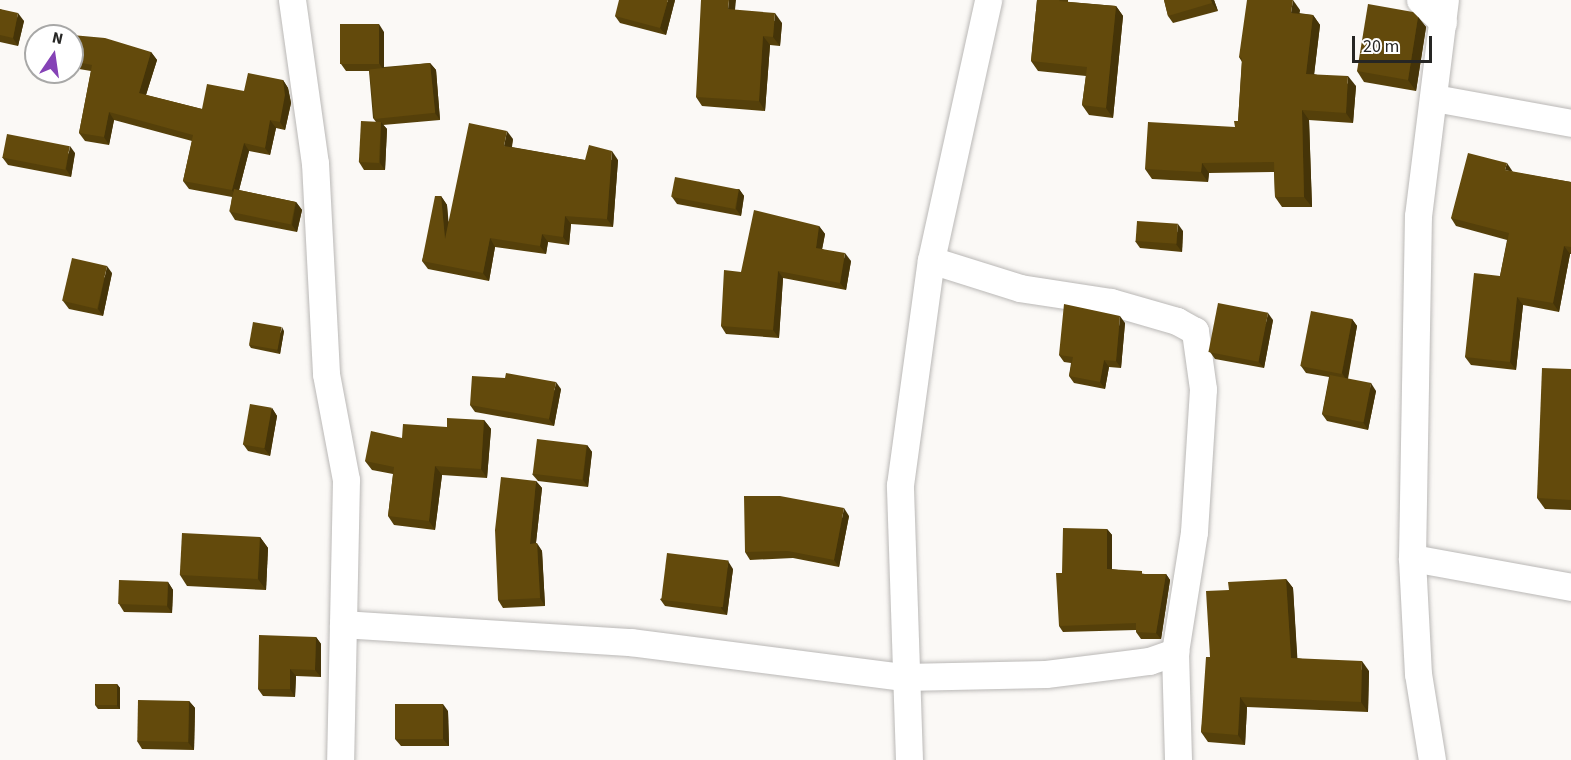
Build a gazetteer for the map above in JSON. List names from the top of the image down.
{
  "scale_bar": "20 m",
  "north": "top"
}
